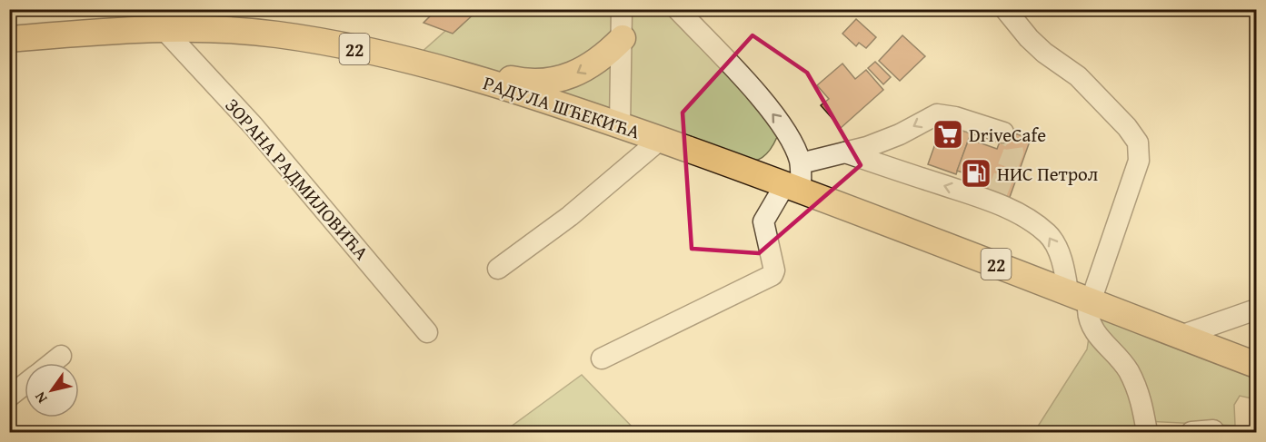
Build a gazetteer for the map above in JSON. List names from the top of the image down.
{
  "streets": {
    "main road": ["22", "РАДУЛА ШЋЕКИЋА"],
    "street": ["ЗОРАНА РАДМИЛОВИЋА"]
  },
  "crossings": [
    ["РАДУЛА ШЋЕКИЋА", "ЗОРАНА РАДМИЛОВИЋА"]
  ],
  "places": {
    "supermarket": ["DriveCafe"],
    "fuel station": ["НИС Петрол"]
  },
  "north": "bottom left"
}
